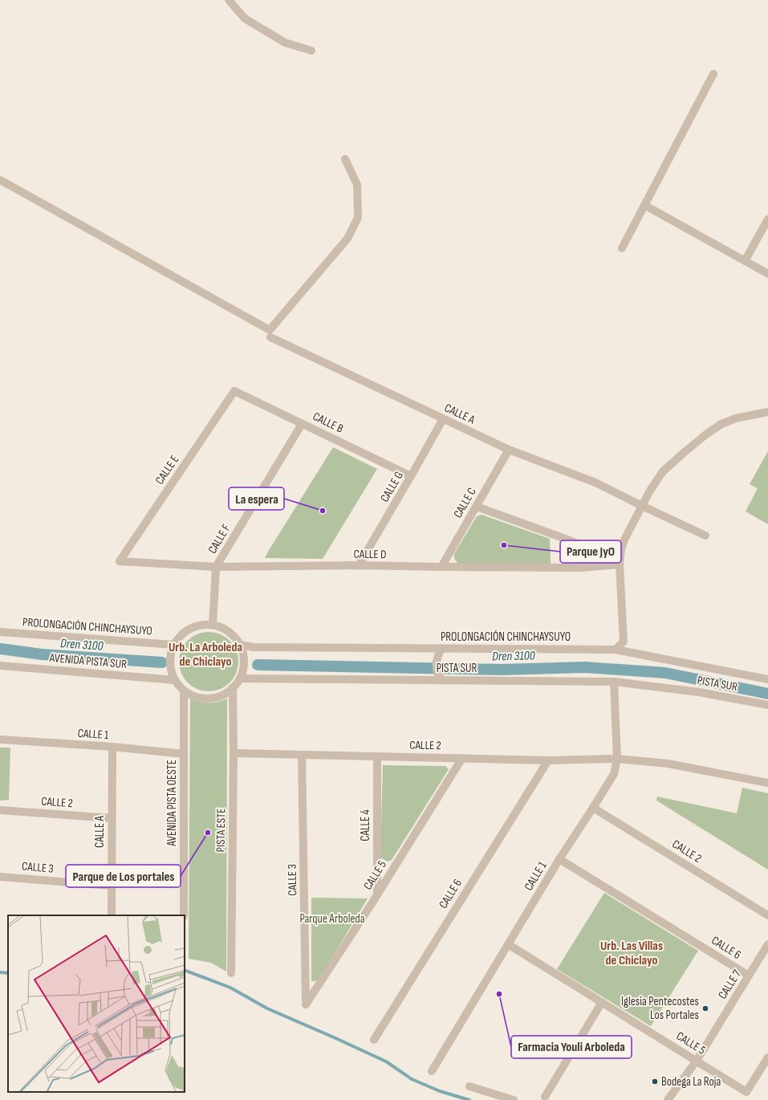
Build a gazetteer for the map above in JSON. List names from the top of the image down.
{
  "streets": {
    "street": [
      "CALLE A",
      "CALLE B",
      "CALLE E",
      "CALLE G",
      "CALLE C",
      "CALLE F",
      "CALLE D",
      "PROLONGACIÓN CHINCHAYSUYO",
      "AVENIDA PISTA SUR",
      "PISTA SUR",
      "CALLE 1",
      "CALLE 2",
      "AVENIDA PISTA OESTE",
      "CALLE 4",
      "PISTA ESTE",
      "CALLE 3",
      "CALLE 5",
      "CALLE 6",
      "CALLE 7"
    ]
  },
  "crossings": [
    ["CALLE A", "CALLE G"],
    ["CALLE A", "CALLE C"],
    ["CALLE A", "CALLE 1"],
    ["CALLE A", "CALLE 2"],
    ["CALLE A", "CALLE 3"],
    ["CALLE B", "CALLE E"],
    ["CALLE B", "CALLE G"],
    ["CALLE B", "CALLE F"],
    ["CALLE E", "CALLE D"],
    ["CALLE G", "CALLE D"],
    ["CALLE C", "CALLE D"],
    ["CALLE F", "CALLE D"],
    ["CALLE F", "PROLONGACIÓN CHINCHAYSUYO"],
    ["CALLE F", "AVENIDA PISTA SUR"],
    ["CALLE F", "PISTA SUR"],
    ["CALLE F", "AVENIDA PISTA OESTE"],
    ["CALLE F", "PISTA ESTE"],
    ["PROLONGACIÓN CHINCHAYSUYO", "AVENIDA PISTA SUR"],
    ["PROLONGACIÓN CHINCHAYSUYO", "PISTA SUR"],
    ["PROLONGACIÓN CHINCHAYSUYO", "AVENIDA PISTA OESTE"],
    ["PROLONGACIÓN CHINCHAYSUYO", "PISTA ESTE"],
    ["AVENIDA PISTA SUR", "PISTA SUR"],
    ["AVENIDA PISTA SUR", "AVENIDA PISTA OESTE"],
    ["AVENIDA PISTA SUR", "PISTA ESTE"],
    ["PISTA SUR", "CALLE 1"],
    ["PISTA SUR", "AVENIDA PISTA OESTE"],
    ["PISTA SUR", "PISTA ESTE"],
    ["CALLE 1", "CALLE 2"],
    ["CALLE 1", "AVENIDA PISTA OESTE"],
    ["CALLE 1", "CALLE 5"],
    ["CALLE 1", "CALLE 6"],
    ["CALLE 2", "CALLE 4"],
    ["CALLE 2", "PISTA ESTE"],
    ["CALLE 2", "CALLE 3"],
    ["CALLE 2", "CALLE 5"],
    ["CALLE 2", "CALLE 6"],
    ["AVENIDA PISTA OESTE", "PISTA ESTE"],
    ["CALLE 4", "CALLE 5"],
    ["CALLE 3", "CALLE 5"],
    ["CALLE 5", "CALLE 7"],
    ["CALLE 6", "CALLE 7"]
  ],
  "districts": ["Urb. La Arboleda de Chiclayo", "Urb. Las Villas de Chiclayo"],
  "water": ["Dren 3100"],
  "parks": ["Parque Arboleda"],
  "places": [
    "La espera",
    "Parque JyO",
    "Parque de Los portales",
    "Farmacia Youli Arboleda",
    "Iglesia Pentecostes Los Portales",
    "Bodega La Roja"
  ]
}
